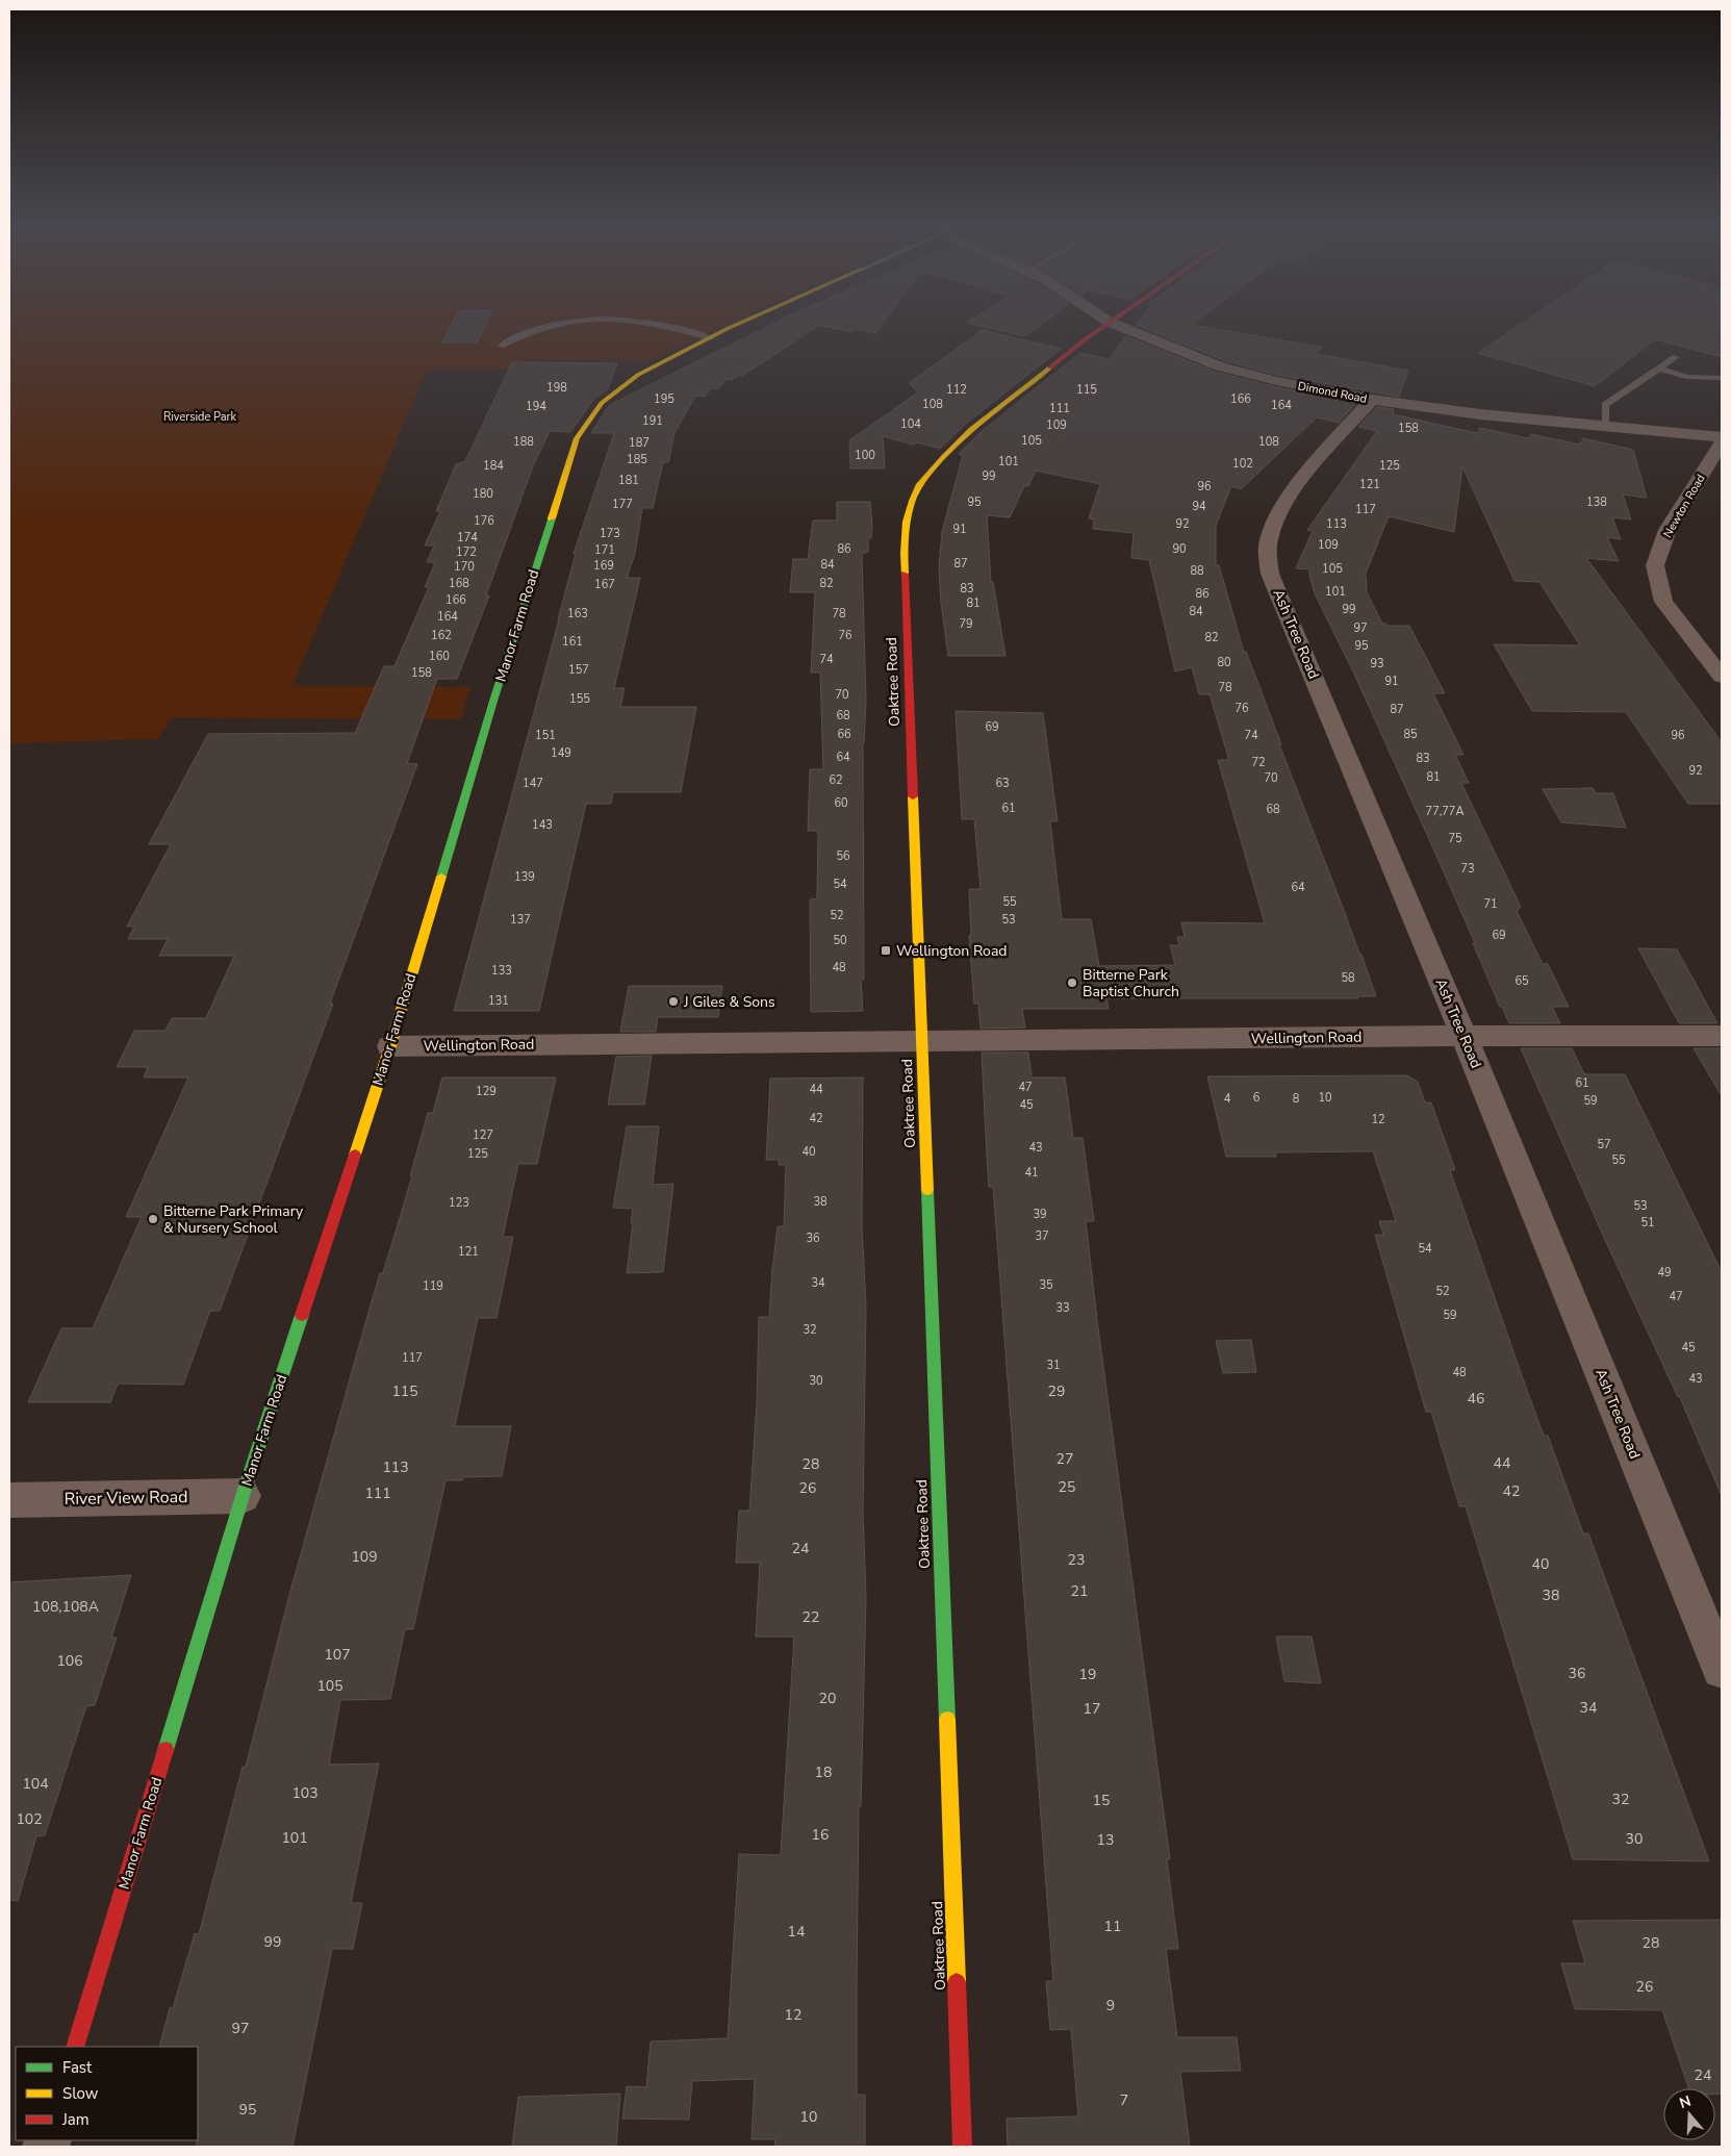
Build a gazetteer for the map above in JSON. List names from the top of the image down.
{
  "streets": {
    "street": [
      "Dimond Road",
      "Newton Road",
      "Manor Farm Road",
      "Ash Tree Road",
      "Oaktree Road",
      "Wellington Road",
      "River View Road"
    ]
  },
  "crossings": [
    ["Dimond Road", "Ash Tree Road"],
    ["Manor Farm Road", "Wellington Road"],
    ["Manor Farm Road", "River View Road"],
    ["Ash Tree Road", "Wellington Road"],
    ["Oaktree Road", "Wellington Road"]
  ],
  "parks": ["Riverside Park"],
  "places": {
    "transit": ["Wellington Road"],
    "other": ["Bitterne Park Baptist Church", "J Giles & Sons", "Bitterne Park Primary & Nursery School"]
  },
  "house_numbers": [
    "198",
    "112",
    "115",
    "195",
    "166",
    "108",
    "164",
    "194",
    "111",
    "191",
    "104",
    "109",
    "158",
    "105",
    "188",
    "108",
    "187",
    "100",
    "185",
    "101",
    "102",
    "184",
    "125",
    "99",
    "181",
    "121",
    "96",
    "180",
    "95",
    "138",
    "177",
    "94",
    "117",
    "176",
    "92",
    "113",
    "91",
    "173",
    "174",
    "109",
    "86",
    "90",
    "171",
    "172",
    "87",
    "84",
    "169",
    "170",
    "105",
    "88",
    "168",
    "82",
    "167",
    "83",
    "101",
    "86",
    "166",
    "81",
    "99",
    "84",
    "163",
    "78",
    "164",
    "79",
    "97",
    "162",
    "76",
    "82",
    "161",
    "95",
    "160",
    "74",
    "80",
    "93",
    "157",
    "158",
    "91",
    "78",
    "70",
    "155",
    "76",
    "87",
    "68",
    "69",
    "66",
    "85",
    "151",
    "74",
    "96",
    "149",
    "64",
    "83",
    "72",
    "92",
    "81",
    "70",
    "62",
    "147",
    "63",
    "60",
    "61",
    "68",
    "77,77A",
    "143",
    "75",
    "56",
    "73",
    "139",
    "54",
    "64",
    "55",
    "71",
    "52",
    "137",
    "53",
    "69",
    "50",
    "48",
    "133",
    "58",
    "65",
    "131",
    "61",
    "47",
    "44",
    "129",
    "6",
    "10",
    "4",
    "8",
    "59",
    "45",
    "42",
    "12",
    "127",
    "57",
    "43",
    "40",
    "125",
    "55",
    "41",
    "38",
    "123",
    "53",
    "39",
    "51",
    "37",
    "36",
    "54",
    "121",
    "49",
    "34",
    "35",
    "119",
    "52",
    "47",
    "33",
    "59",
    "32",
    "45",
    "117",
    "31",
    "48",
    "43",
    "30",
    "115",
    "29",
    "46",
    "27",
    "44",
    "28",
    "113",
    "25",
    "26",
    "42",
    "111",
    "24",
    "109",
    "23",
    "40",
    "21",
    "38",
    "108,108A",
    "22",
    "107",
    "106",
    "36",
    "19",
    "105",
    "20",
    "34",
    "17",
    "18",
    "104",
    "103",
    "32",
    "15",
    "102",
    "16",
    "101",
    "30",
    "13",
    "11",
    "14",
    "99",
    "28",
    "26",
    "9",
    "12",
    "97",
    "24",
    "7",
    "95",
    "10"
  ],
  "legend": ["Fast", "Slow", "Jam"],
  "north": "top"
}
